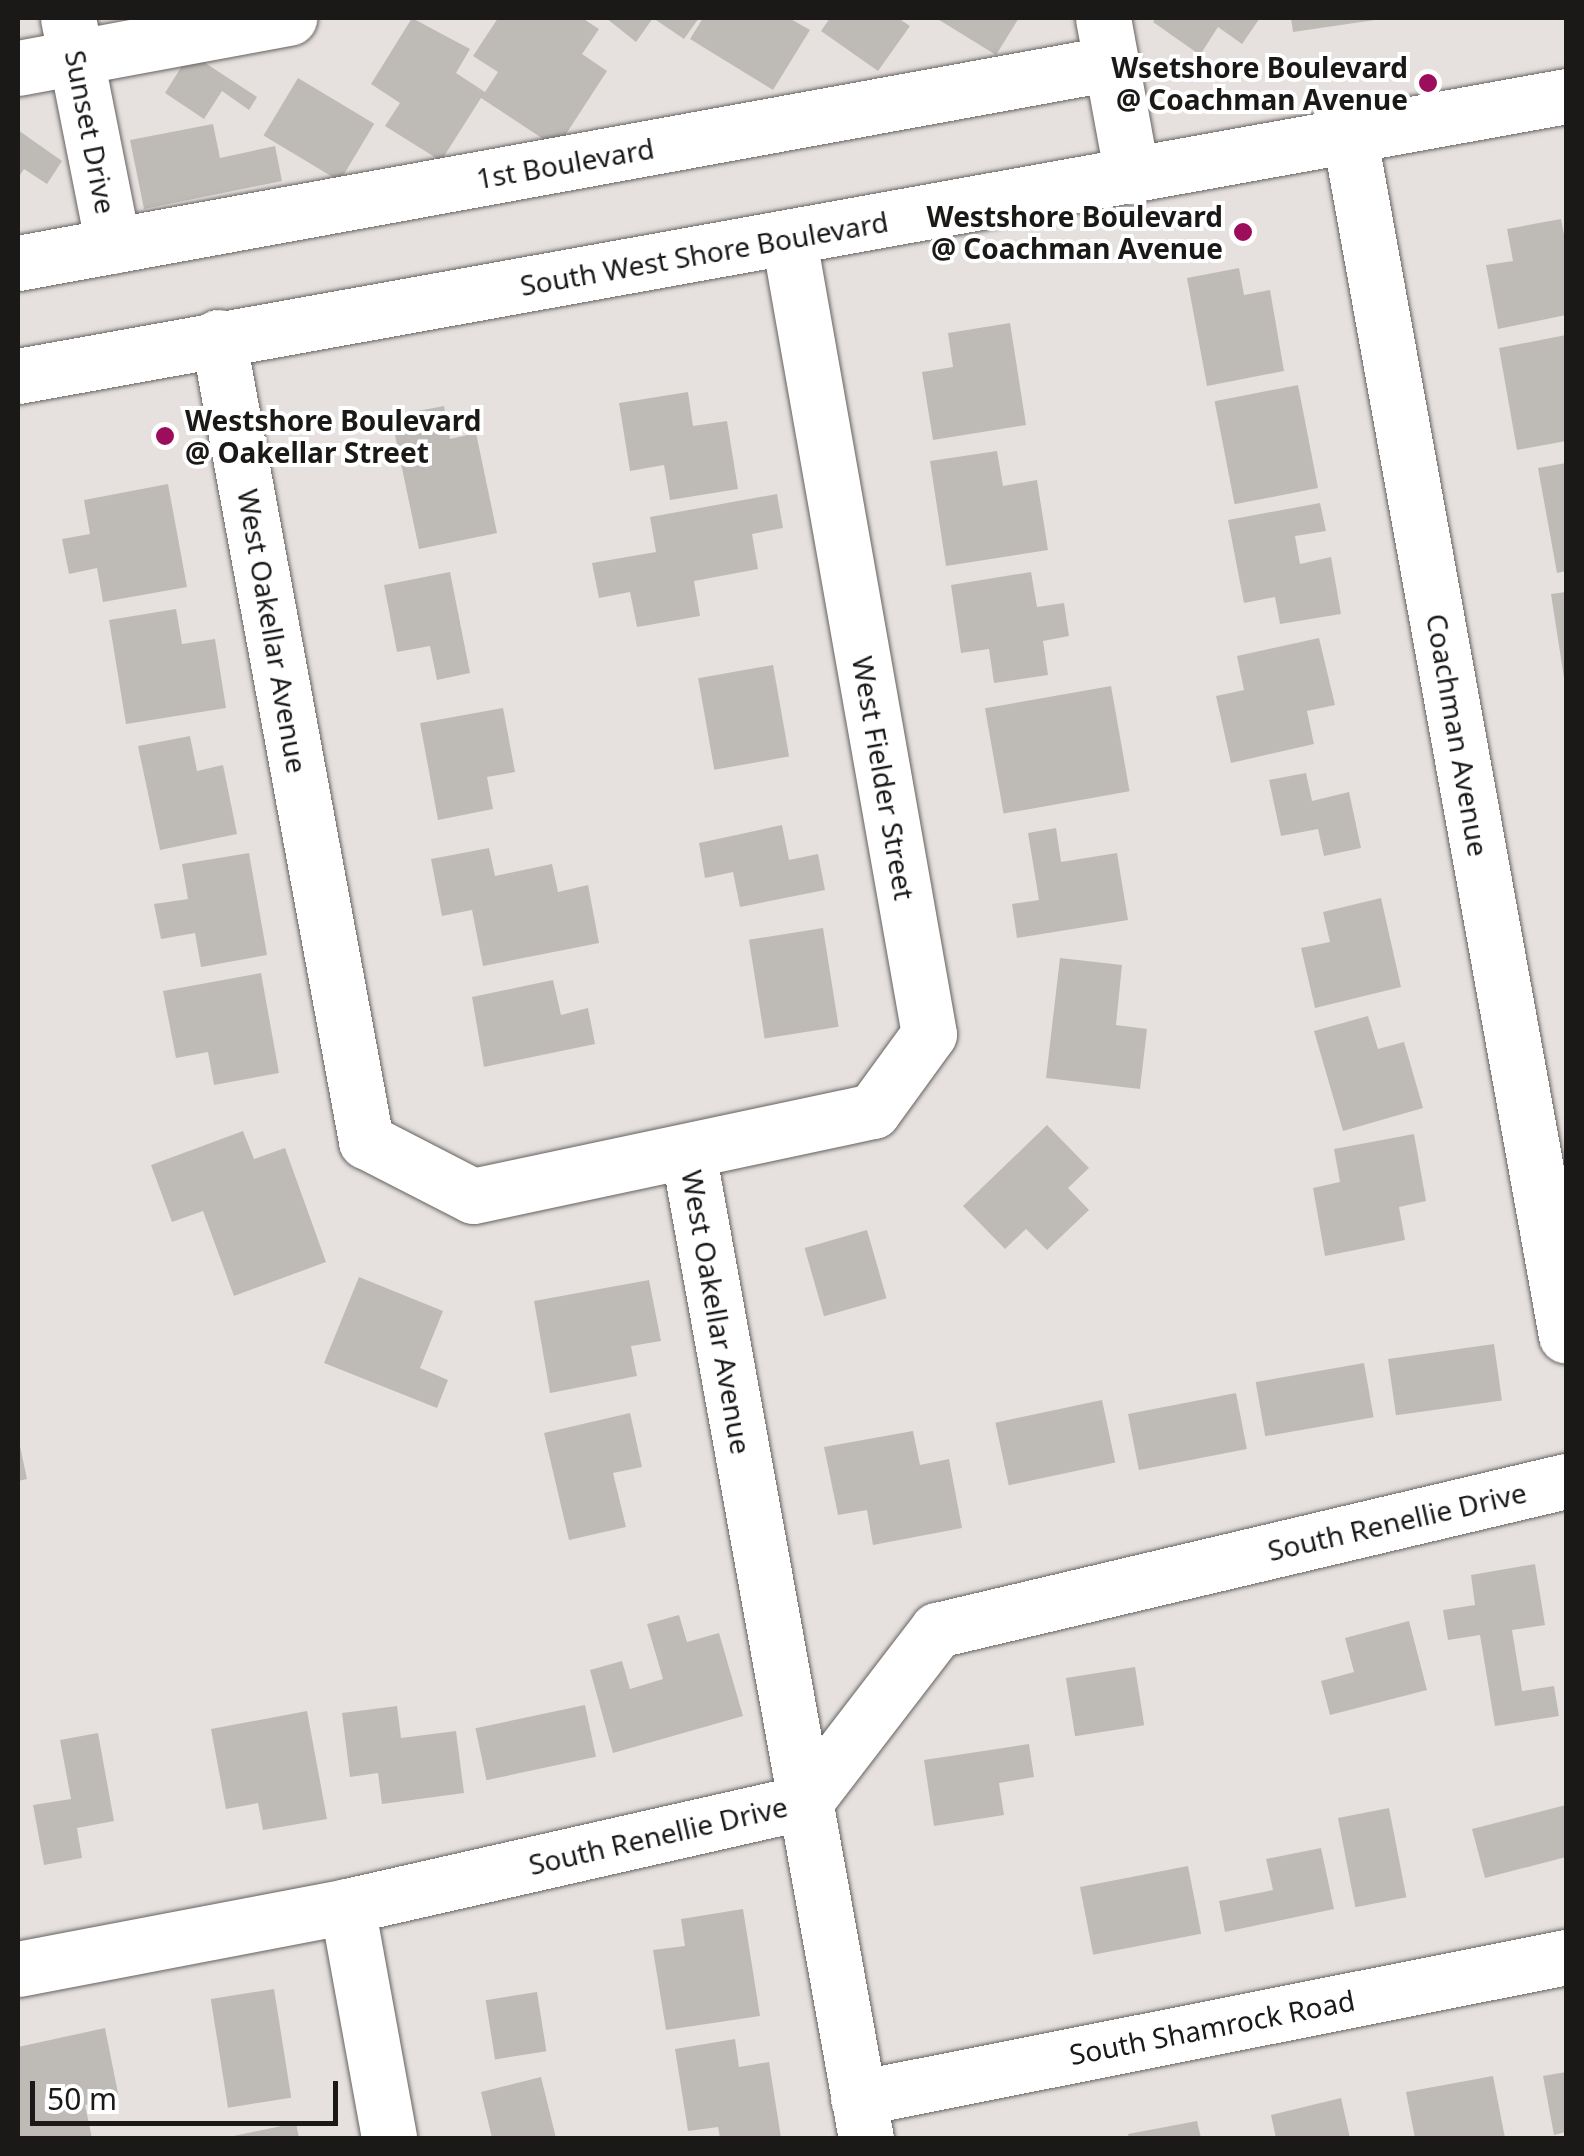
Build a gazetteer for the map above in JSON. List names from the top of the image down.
{
  "streets": {
    "street": [
      "Sunset Drive",
      "1st Boulevard",
      "South West Shore Boulevard",
      "West Oakellar Avenue",
      "Coachman Avenue",
      "West Fielder Street",
      "South Renellie Drive",
      "South Shamrock Road"
    ]
  },
  "crossings": [
    ["Sunset Drive", "1st Boulevard"],
    ["South West Shore Boulevard", "West Oakellar Avenue"],
    ["South West Shore Boulevard", "Coachman Avenue"],
    ["South West Shore Boulevard", "West Fielder Street"],
    ["West Oakellar Avenue", "West Fielder Street"],
    ["West Oakellar Avenue", "South Renellie Drive"],
    ["West Oakellar Avenue", "South Shamrock Road"]
  ],
  "places": ["Wsetshore Boulevard @ Coachman Avenue", "Westshore Boulevard @ Coachman Avenue", "Westshore Boulevard @ Oakellar Street"],
  "scale_bar": "50 m"
}
